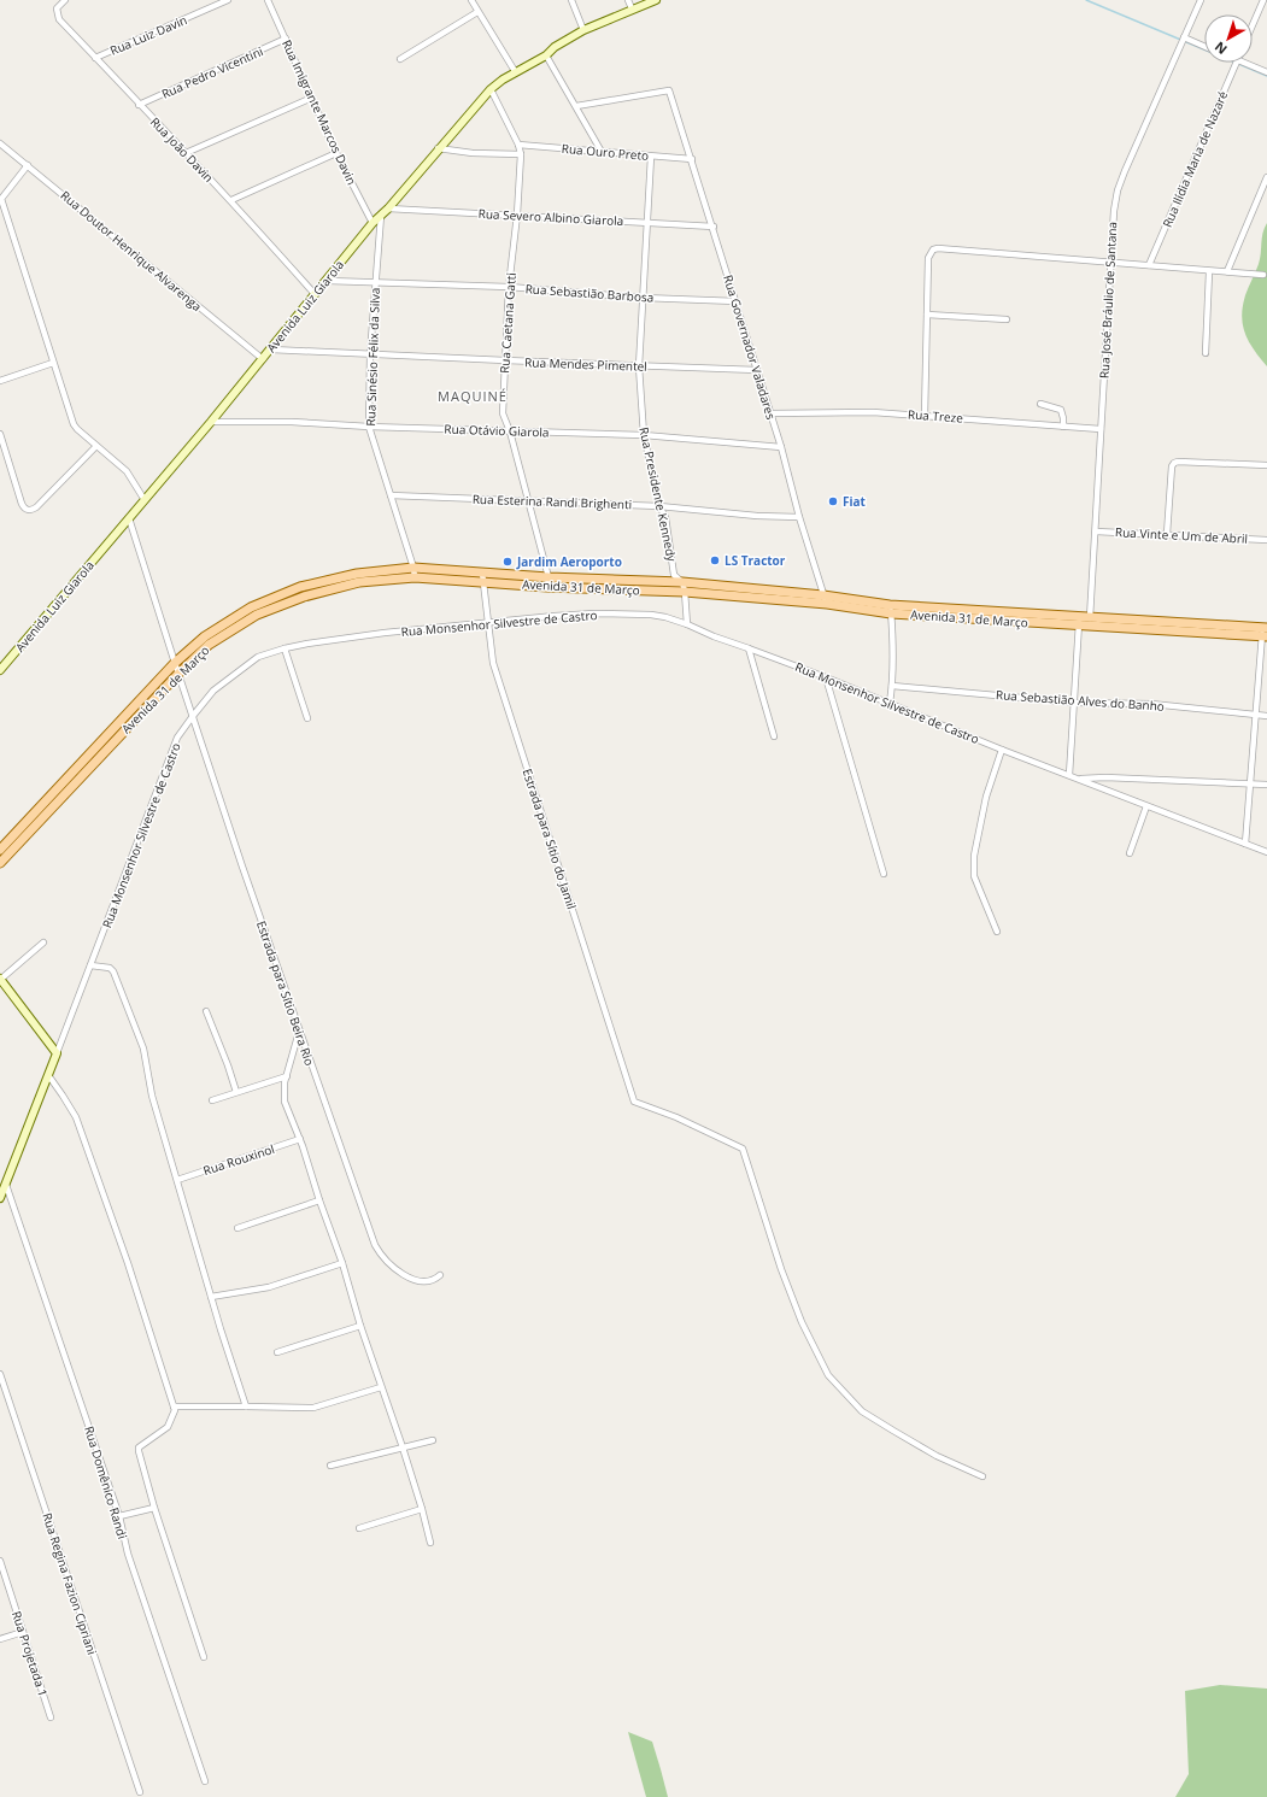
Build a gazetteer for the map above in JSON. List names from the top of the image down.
{
  "streets": {
    "main road": ["Avenida 31 de Março"],
    "street": [
      "Rua Luiz Davin",
      "Rua Pedro Vicentini",
      "Rua Imigrante Marcos Davin",
      "Rua João Davin",
      "Rua Ouro Preto",
      "Rua Ilídia Maria de Nazaré",
      "Rua Severo Albino Giarola",
      "Rua Doutor Henrique Alvarenga",
      "Rua Sebastião Barbosa",
      "Rua José Bráulio de Santana",
      "Avenida Luiz Giarola",
      "Rua Caetana Gatti",
      "Rua Governador Valadares",
      "Rua Sinésio Félix da Silva",
      "Rua Mendes Pimentel",
      "Rua Treze",
      "Rua Otávio Giarola",
      "Rua Presidente Kennedy",
      "Rua Esterina Randi Brighenti",
      "Rua Vinte e Um de Abril",
      "Rua Monsenhor Silvestre de Castro",
      "Rua Sebastião Alves do Banho",
      "Estrada para Sítio do Jamil",
      "Estrada para Sítio Beira Rio",
      "Rua Rouxinol",
      "Rua Domênico Randi",
      "Rua Regina Fazion Cipriani",
      "Rua Projetada 1"
    ]
  },
  "crossings": [
    ["Rua Luiz Davin", "Rua João Davin"],
    ["Rua Pedro Vicentini", "Rua Imigrante Marcos Davin"],
    ["Rua Pedro Vicentini", "Rua João Davin"],
    ["Rua Imigrante Marcos Davin", "Avenida Luiz Giarola"],
    ["Rua João Davin", "Avenida Luiz Giarola"],
    ["Rua Ouro Preto", "Rua Caetana Gatti"],
    ["Rua Ouro Preto", "Rua Governador Valadares"],
    ["Rua Ouro Preto", "Rua Presidente Kennedy"],
    ["Rua Severo Albino Giarola", "Avenida Luiz Giarola"],
    ["Rua Severo Albino Giarola", "Rua Caetana Gatti"],
    ["Rua Severo Albino Giarola", "Rua Governador Valadares"],
    ["Rua Severo Albino Giarola", "Rua Presidente Kennedy"],
    ["Rua Doutor Henrique Alvarenga", "Avenida Luiz Giarola"],
    ["Rua Sebastião Barbosa", "Avenida Luiz Giarola"],
    ["Rua Sebastião Barbosa", "Rua Caetana Gatti"],
    ["Rua Sebastião Barbosa", "Rua Governador Valadares"],
    ["Rua Sebastião Barbosa", "Rua Sinésio Félix da Silva"],
    ["Rua Sebastião Barbosa", "Rua Presidente Kennedy"],
    ["Rua José Bráulio de Santana", "Rua Treze"],
    ["Rua José Bráulio de Santana", "Rua Vinte e Um de Abril"],
    ["Rua José Bráulio de Santana", "Avenida 31 de Março"],
    ["Avenida Luiz Giarola", "Rua Caetana Gatti"],
    ["Avenida Luiz Giarola", "Rua Sinésio Félix da Silva"],
    ["Avenida Luiz Giarola", "Rua Mendes Pimentel"],
    ["Avenida Luiz Giarola", "Rua Otávio Giarola"],
    ["Avenida Luiz Giarola", "Estrada para Sítio Beira Rio"],
    ["Rua Caetana Gatti", "Rua Mendes Pimentel"],
    ["Rua Caetana Gatti", "Rua Otávio Giarola"],
    ["Rua Caetana Gatti", "Rua Esterina Randi Brighenti"],
    ["Rua Caetana Gatti", "Avenida 31 de Março"],
    ["Rua Governador Valadares", "Rua Mendes Pimentel"],
    ["Rua Governador Valadares", "Rua Treze"],
    ["Rua Governador Valadares", "Rua Otávio Giarola"],
    ["Rua Governador Valadares", "Rua Esterina Randi Brighenti"],
    ["Rua Governador Valadares", "Avenida 31 de Março"],
    ["Rua Sinésio Félix da Silva", "Rua Mendes Pimentel"],
    ["Rua Sinésio Félix da Silva", "Rua Otávio Giarola"],
    ["Rua Sinésio Félix da Silva", "Rua Esterina Randi Brighenti"],
    ["Rua Sinésio Félix da Silva", "Avenida 31 de Março"],
    ["Rua Mendes Pimentel", "Rua Presidente Kennedy"],
    ["Rua Otávio Giarola", "Rua Presidente Kennedy"],
    ["Rua Presidente Kennedy", "Rua Esterina Randi Brighenti"],
    ["Rua Presidente Kennedy", "Avenida 31 de Março"],
    ["Rua Presidente Kennedy", "Rua Monsenhor Silvestre de Castro"],
    ["Avenida 31 de Março", "Estrada para Sítio do Jamil"],
    ["Avenida 31 de Março", "Estrada para Sítio Beira Rio"],
    ["Rua Monsenhor Silvestre de Castro", "Estrada para Sítio do Jamil"],
    ["Rua Monsenhor Silvestre de Castro", "Estrada para Sítio Beira Rio"]
  ],
  "districts": ["MAQUINÉ"],
  "places": ["Fiat", "LS Tractor", "Jardim Aeroporto"],
  "north": "bottom left"
}
